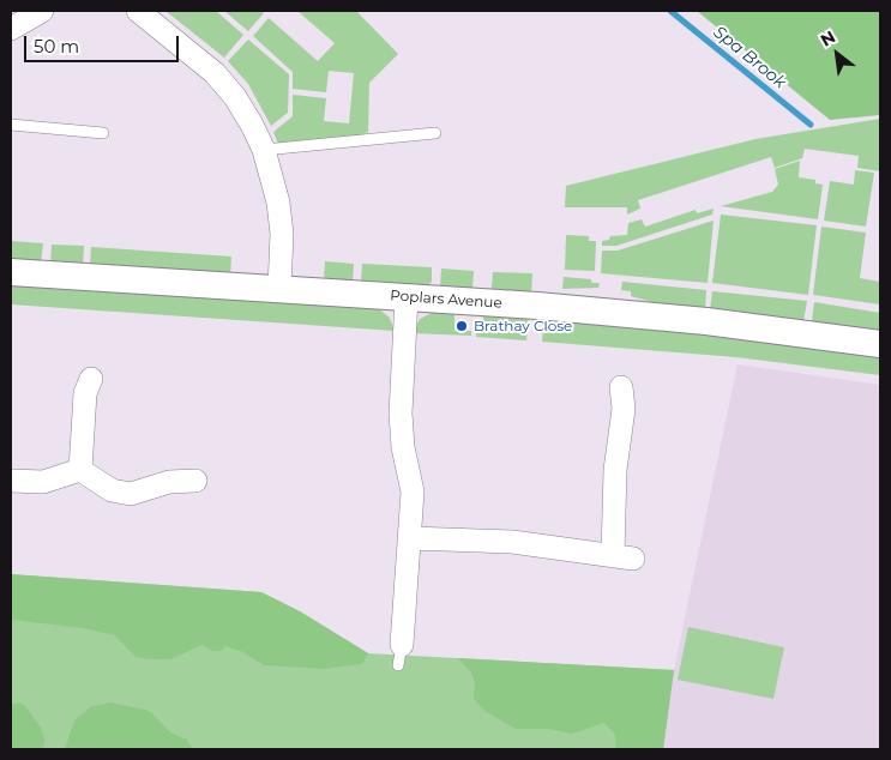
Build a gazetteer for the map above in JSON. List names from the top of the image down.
{
  "streets": {
    "street": ["Poplars Avenue"]
  },
  "water": ["Spa Brook"],
  "places": ["Brathay Close"],
  "scale_bar": "50 m",
  "north": "top left"
}
